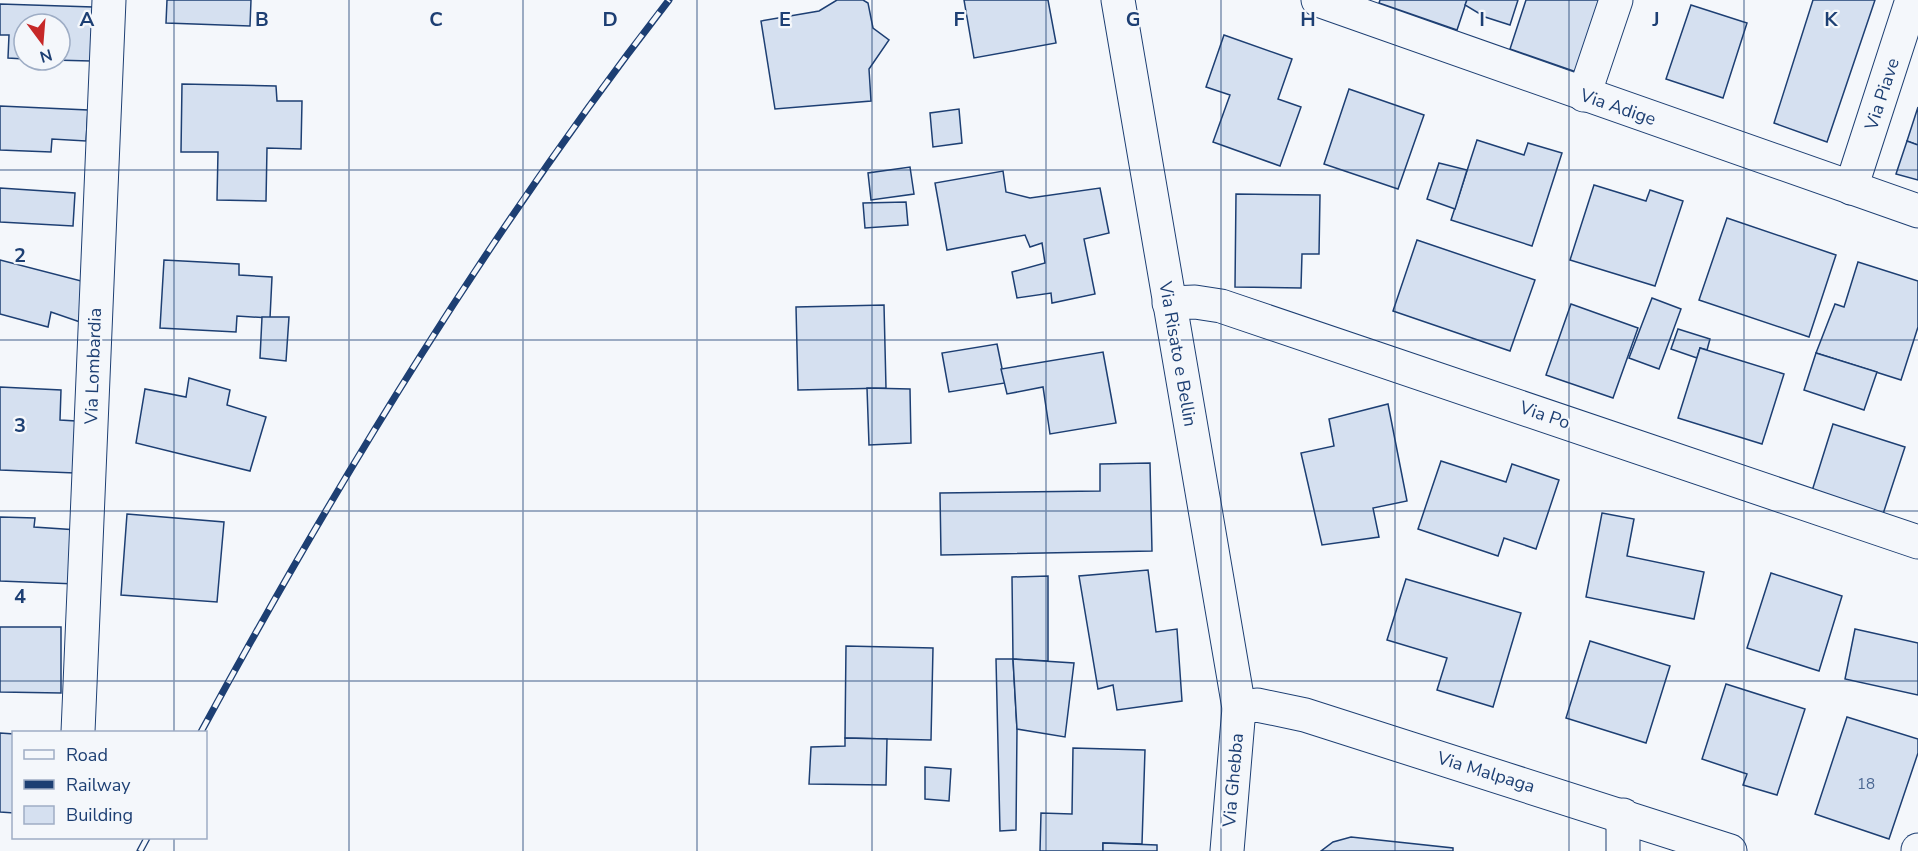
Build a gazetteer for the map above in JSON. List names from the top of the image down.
{
  "streets": {
    "street": [
      "Via Piave",
      "Via Adige",
      "Via Risato e Bellin",
      "Via Lombardia",
      "Via Po",
      "Via Malpaga",
      "Via Ghebba"
    ]
  },
  "crossings": [
    ["Via Piave", "Via Adige"],
    ["Via Risato e Bellin", "Via Po"],
    ["Via Risato e Bellin", "Via Malpaga"],
    ["Via Risato e Bellin", "Via Ghebba"],
    ["Via Malpaga", "Via Ghebba"]
  ],
  "house_numbers": ["18"],
  "legend": ["Road", "Railway", "Building"],
  "north": "bottom",
  "grid": {
    "columns": [
      "A",
      "B",
      "C",
      "D",
      "E",
      "F",
      "G",
      "H",
      "I",
      "J",
      "K"
    ],
    "rows": ["2", "3", "4"]
  }
}
